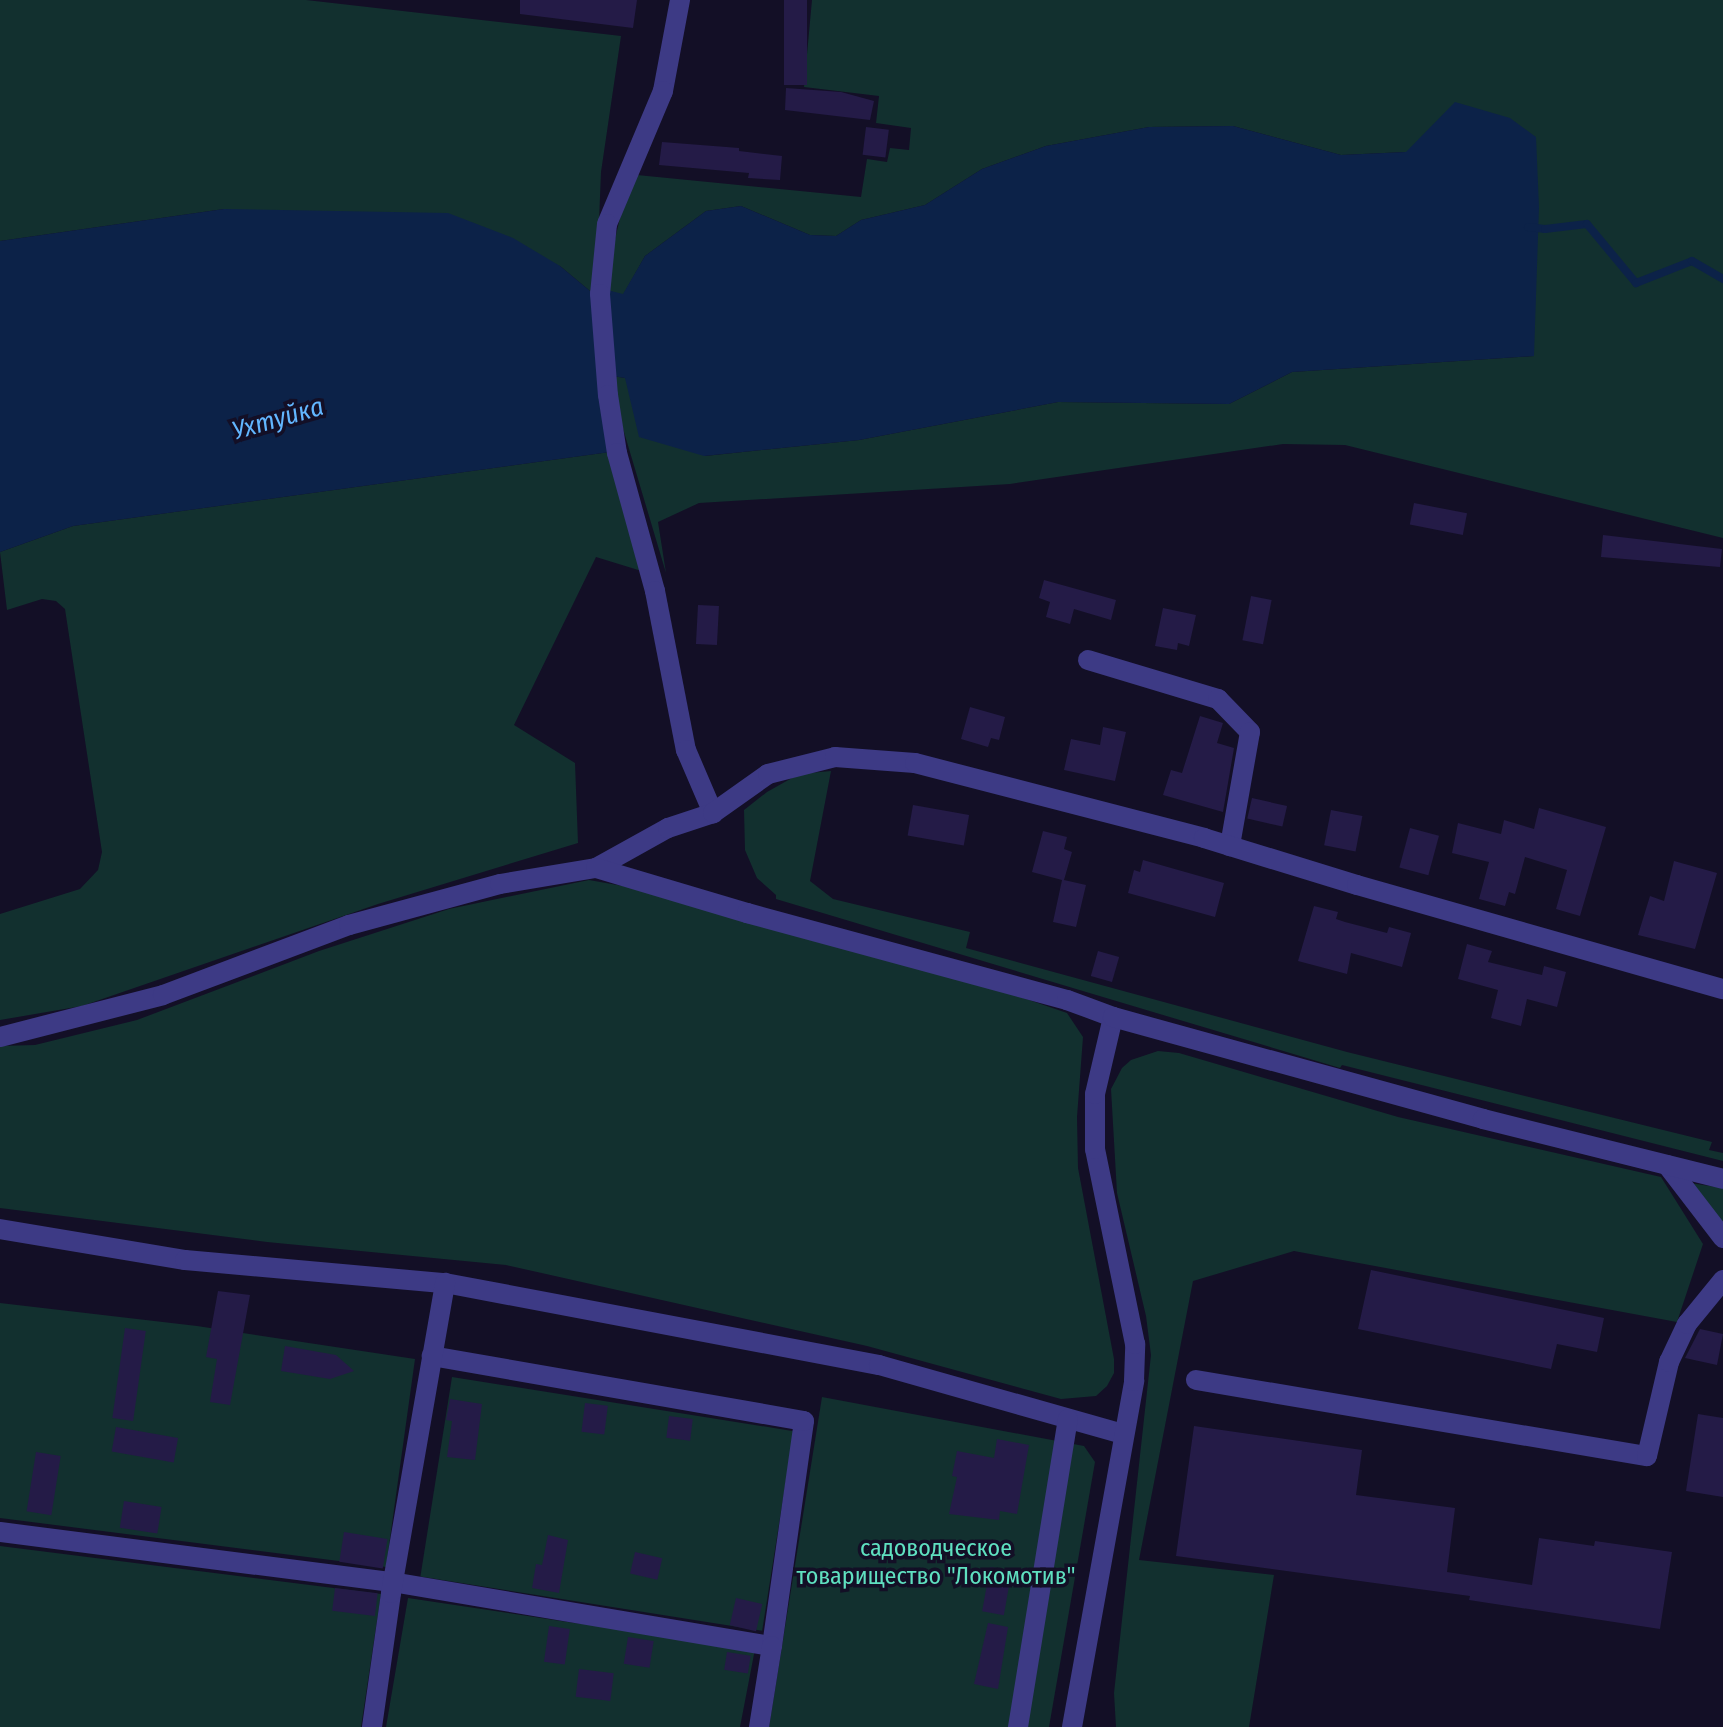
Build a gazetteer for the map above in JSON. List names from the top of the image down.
{
  "water": ["Ухтуйка"],
  "parks": ["садоводческое товарищество \"Локомотив\""]
}
